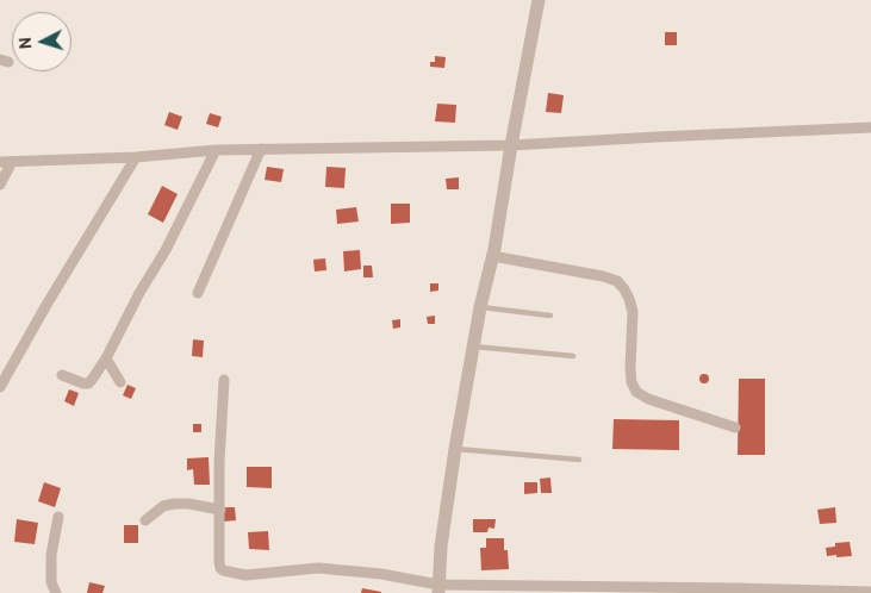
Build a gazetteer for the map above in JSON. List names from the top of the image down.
{
  "north": "left"
}
